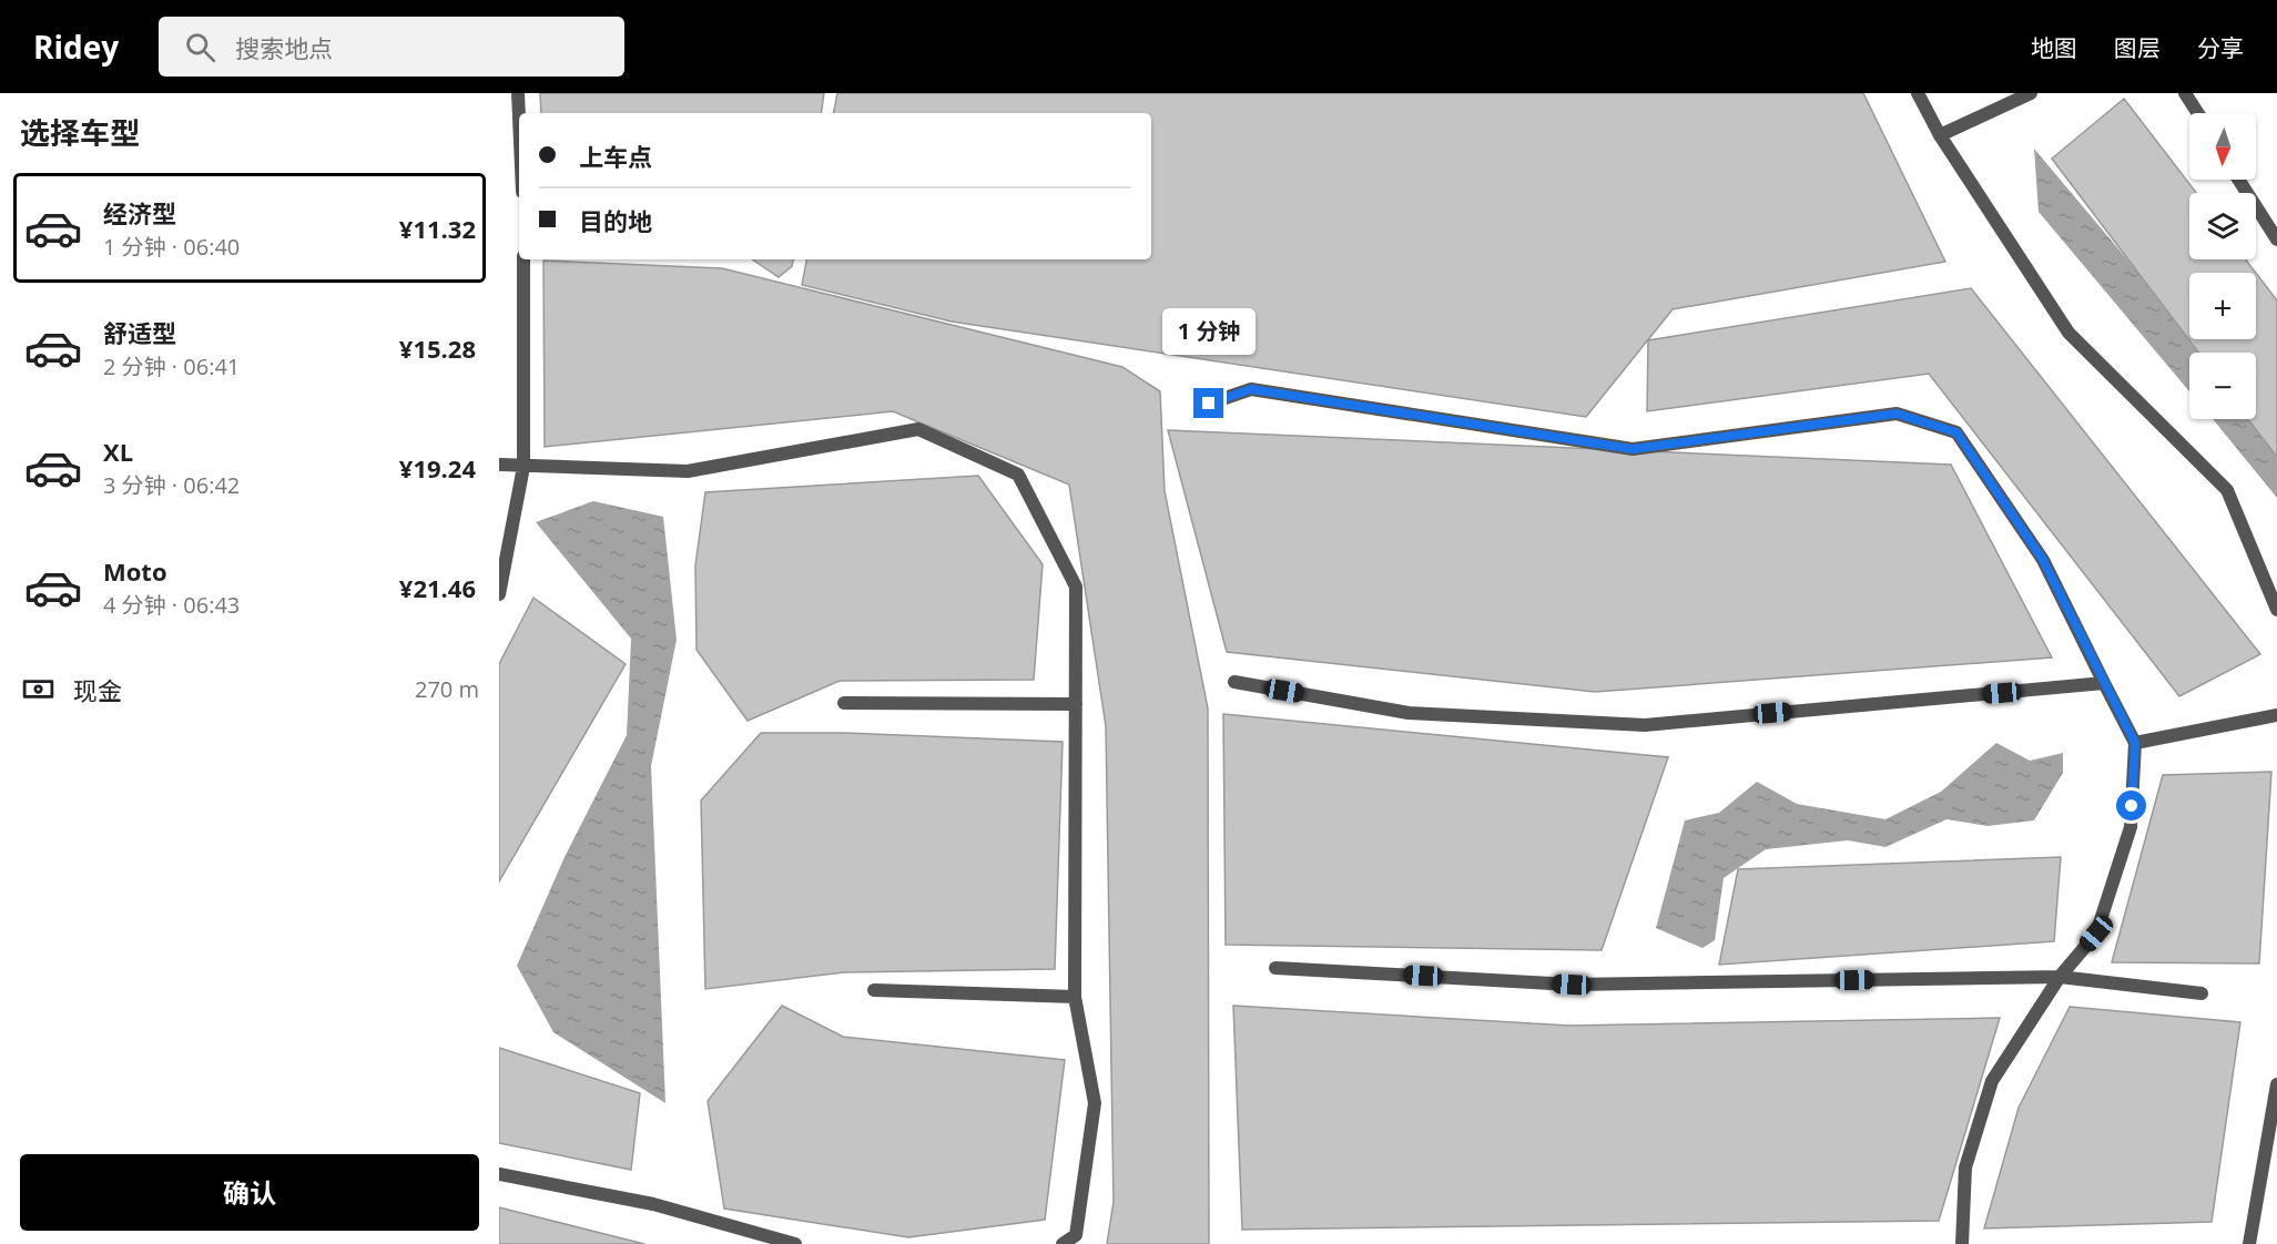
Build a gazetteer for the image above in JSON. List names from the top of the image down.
{
  "north": "bottom",
  "page": {
    "header": "Ridey",
    "search": "搜索地点",
    "nav": ["地图", "图层", "分享"],
    "heading": "选择车型",
    "map_buttons": ["+", "−"],
    "banner": ["上车点", "目的地"],
    "list": [
      {
        "name": "经济型",
        "note": "1 分钟 · 06:40",
        "value": "¥11.32"
      },
      {
        "name": "舒适型",
        "note": "2 分钟 · 06:41",
        "value": "¥15.28"
      },
      {
        "name": "XL",
        "note": "3 分钟 · 06:42",
        "value": "¥19.24"
      },
      {
        "name": "Moto",
        "note": "4 分钟 · 06:43",
        "value": "¥21.46"
      }
    ],
    "bubble": "1 分钟",
    "pay": ["现金", "270 m"],
    "buttons": "确认"
  }
}
